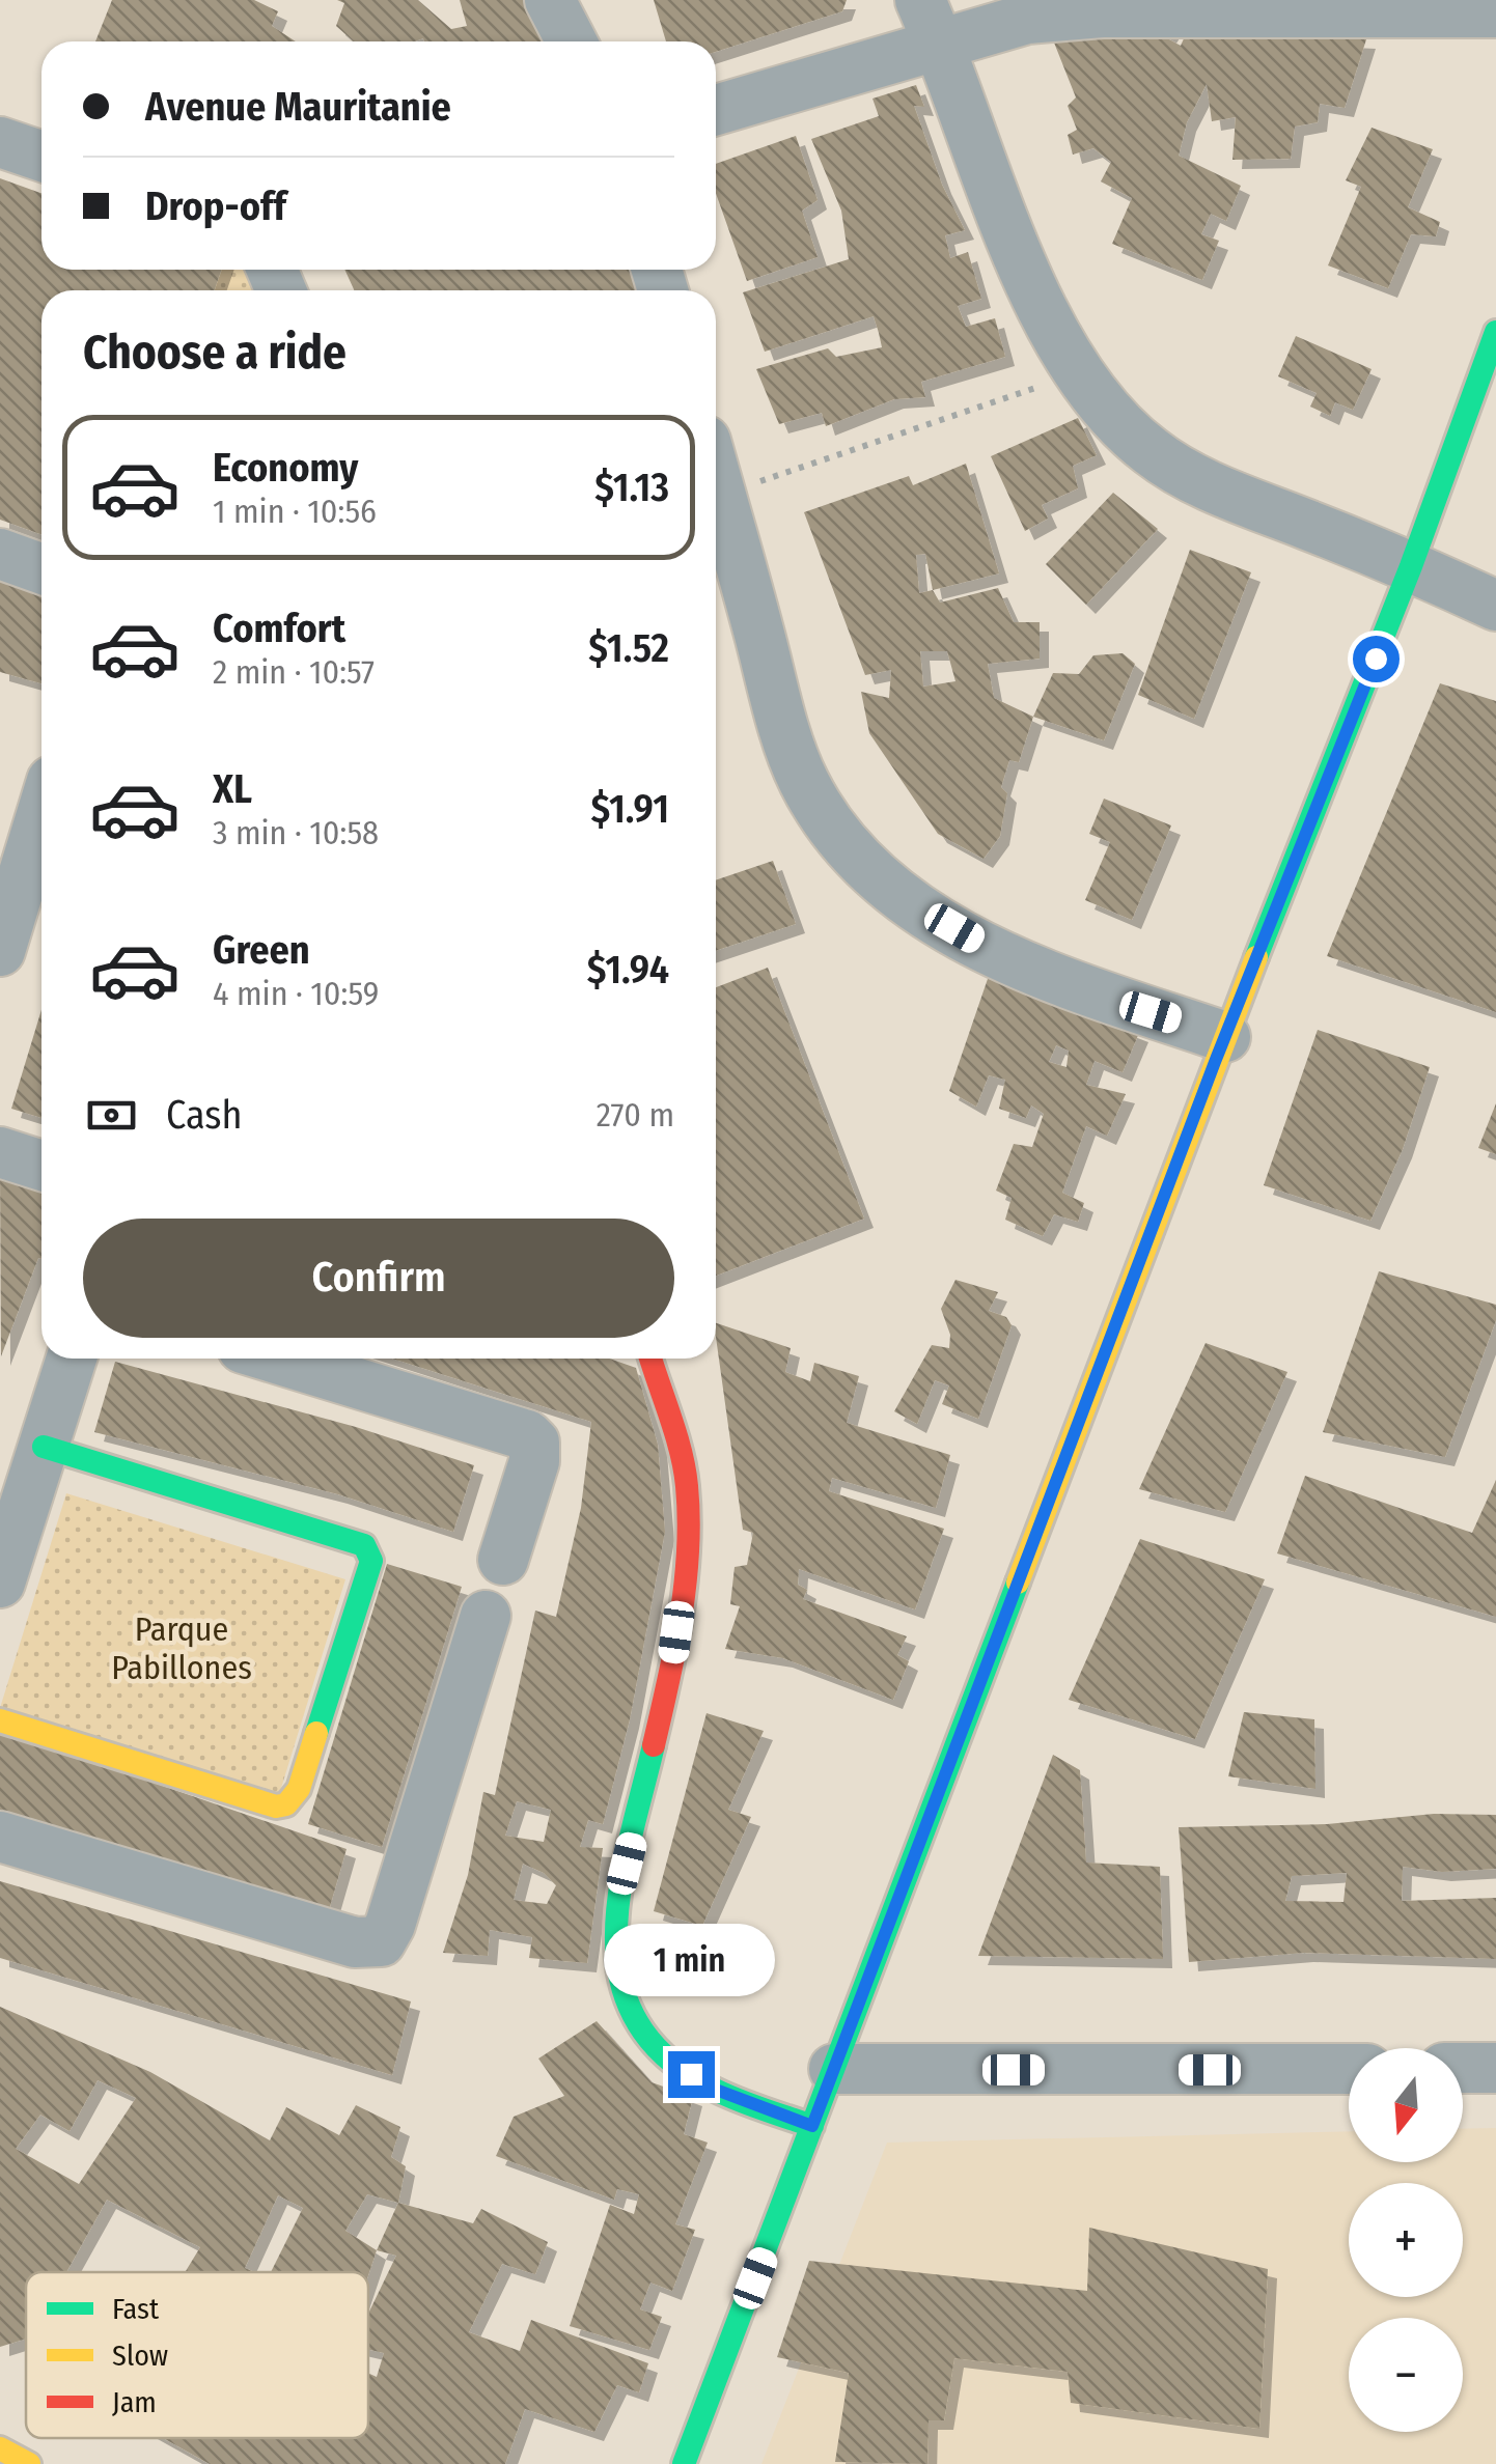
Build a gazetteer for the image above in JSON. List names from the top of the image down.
{
  "parks": ["Parque Pabillones"],
  "legend": ["Fast", "Slow", "Jam"],
  "north": "bottom",
  "page": {
    "banner": ["Avenue Mauritanie", "Drop-off"],
    "heading": "Choose a ride",
    "list": [
      {
        "name": "Economy",
        "note": "1 min · 10:56",
        "value": "$1.13"
      },
      {
        "name": "Comfort",
        "note": "2 min · 10:57",
        "value": "$1.52"
      },
      {
        "name": "XL",
        "note": "3 min · 10:58",
        "value": "$1.91"
      },
      {
        "name": "Green",
        "note": "4 min · 10:59",
        "value": "$1.94"
      }
    ],
    "pay": ["Cash", "270 m"],
    "buttons": "Confirm",
    "bubble": "1 min",
    "map_buttons": ["+", "−"]
  }
}
